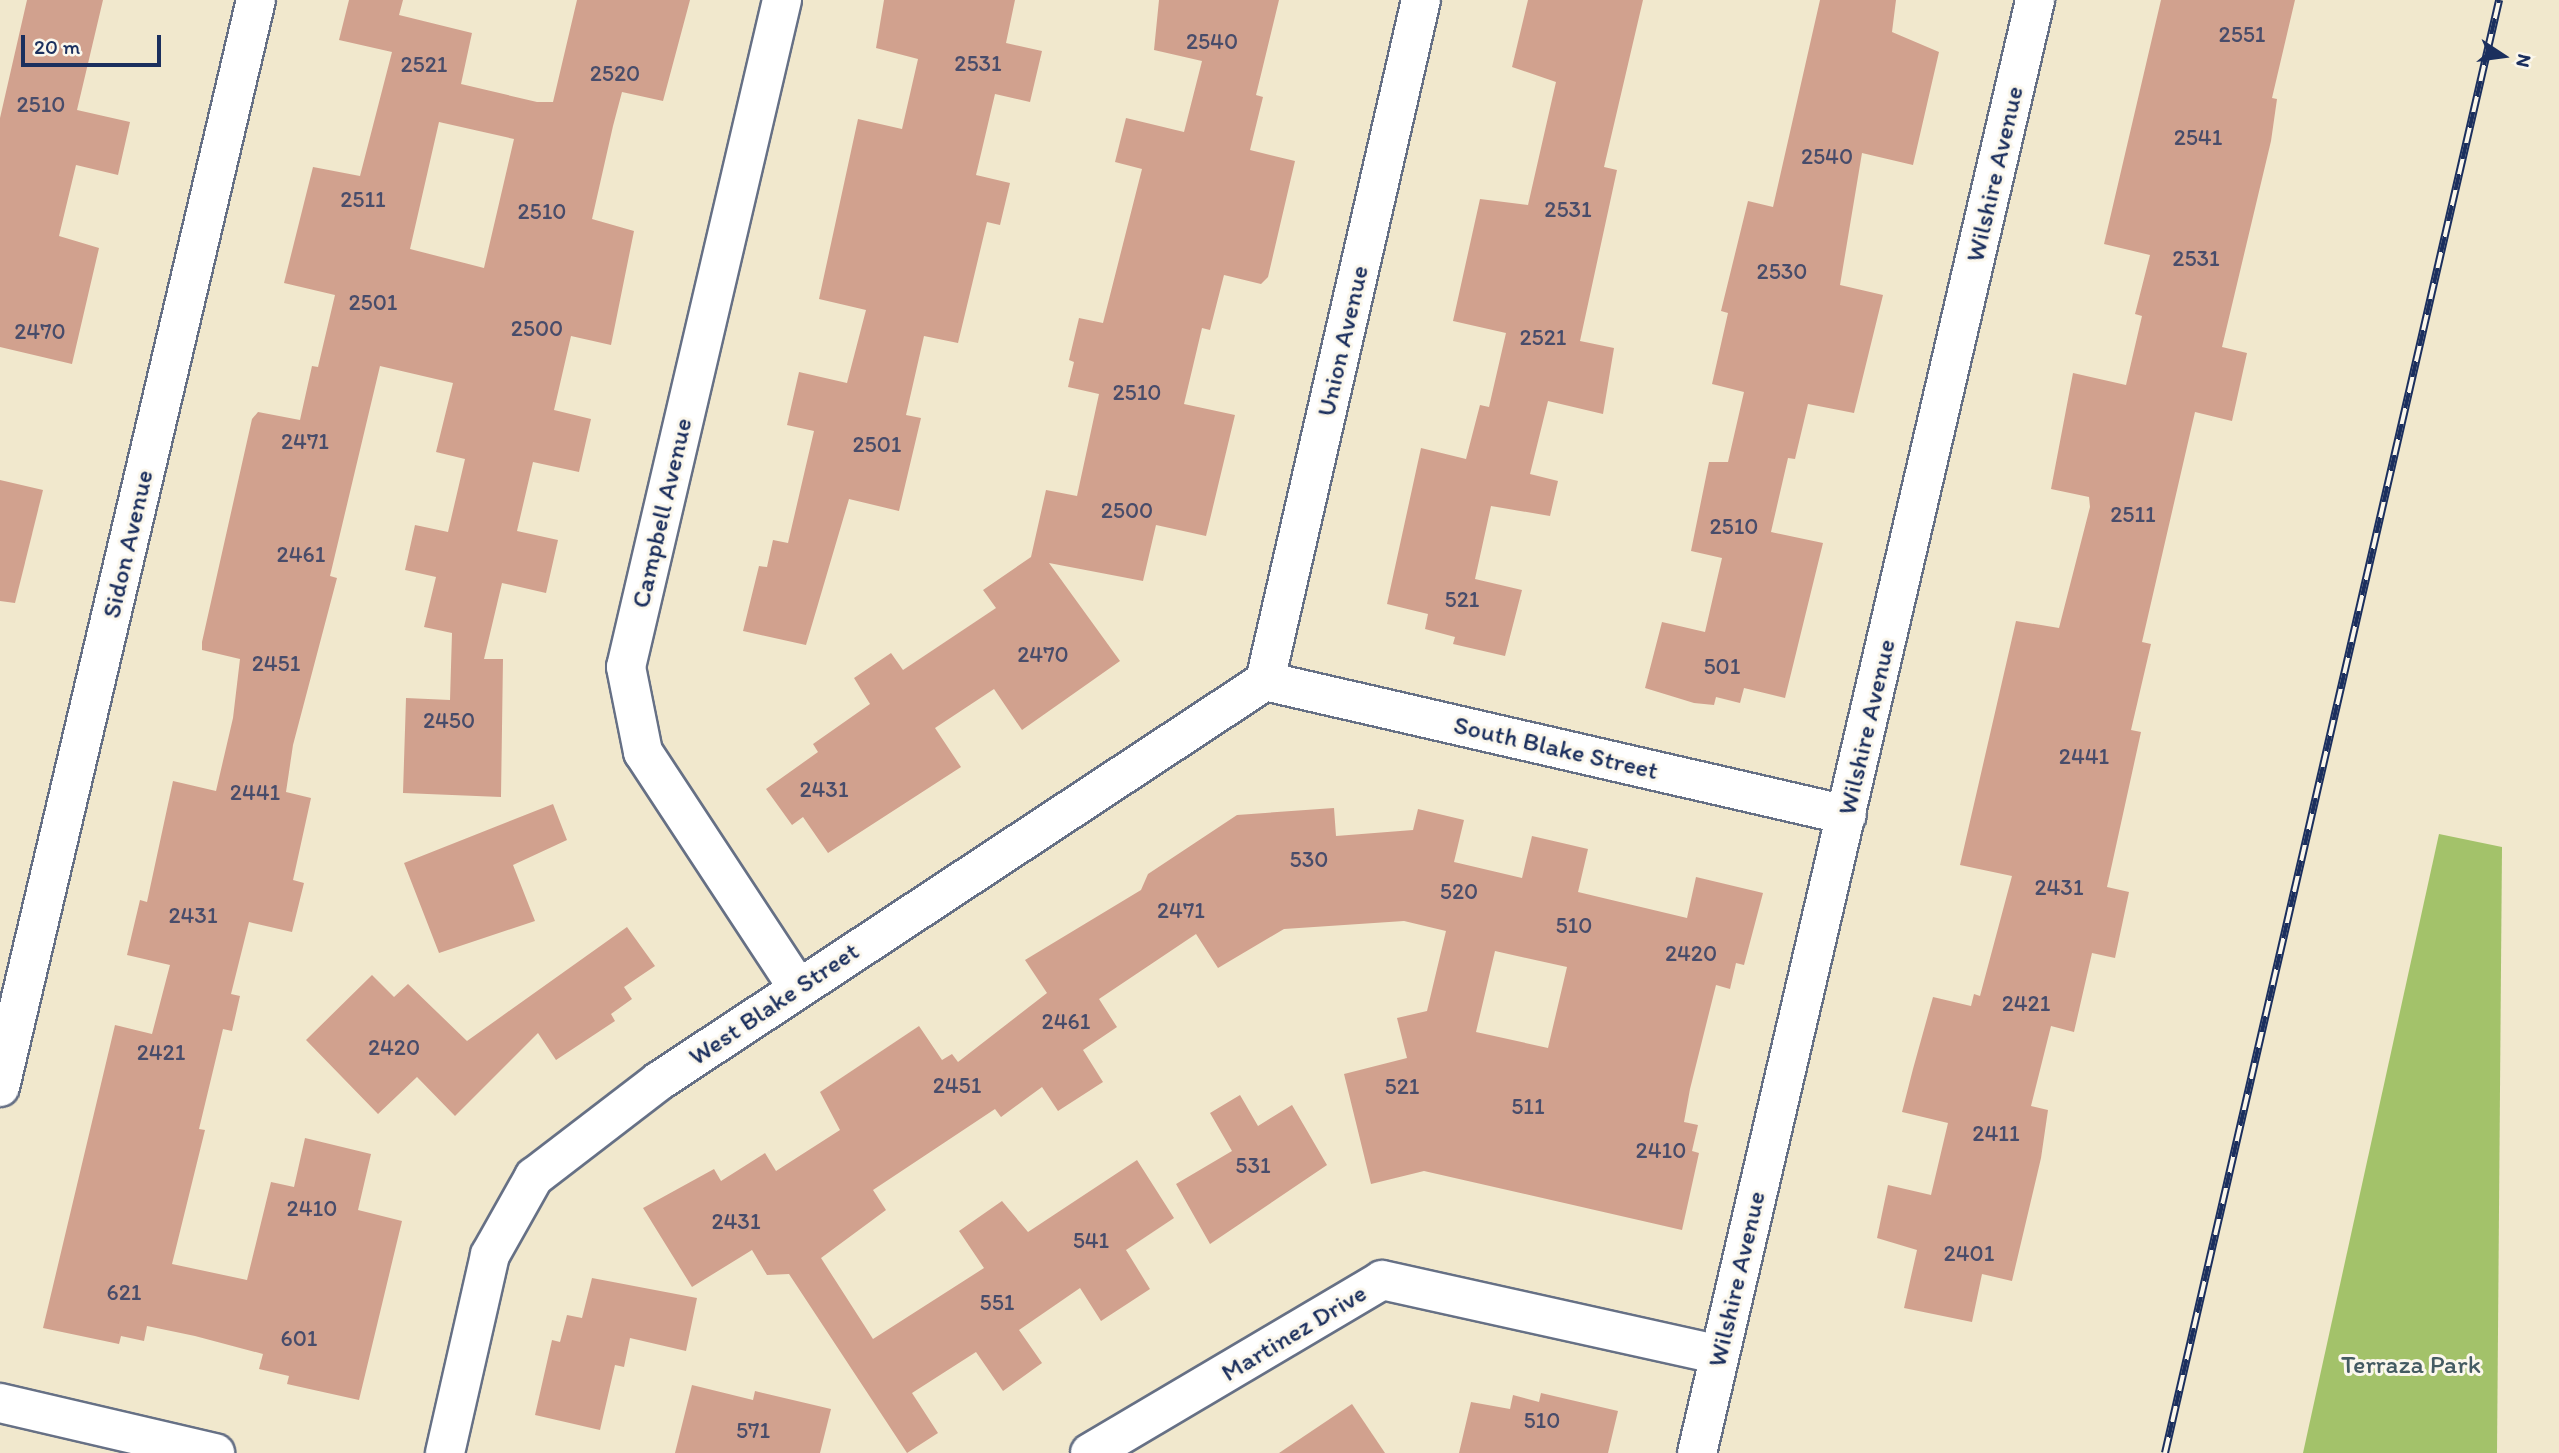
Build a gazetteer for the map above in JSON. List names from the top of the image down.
{
  "streets": {
    "street": [
      "Wilshire Avenue",
      "Union Avenue",
      "Campbell Avenue",
      "Sidon Avenue",
      "South Blake Street",
      "West Blake Street",
      "Martinez Drive"
    ]
  },
  "crossings": [
    ["Wilshire Avenue", "South Blake Street"],
    ["Wilshire Avenue", "Martinez Drive"],
    ["Union Avenue", "South Blake Street"],
    ["Union Avenue", "West Blake Street"],
    ["Campbell Avenue", "West Blake Street"],
    ["South Blake Street", "West Blake Street"]
  ],
  "parks": ["Terraza Park"],
  "house_numbers": [
    "2551",
    "2540",
    "2531",
    "2521",
    "2520",
    "2510",
    "2541",
    "2540",
    "2511",
    "2531",
    "2510",
    "2531",
    "2530",
    "2501",
    "2500",
    "2470",
    "2521",
    "2510",
    "2471",
    "2501",
    "2500",
    "2511",
    "2510",
    "2461",
    "521",
    "2470",
    "2451",
    "501",
    "2450",
    "2441",
    "2431",
    "2441",
    "530",
    "2431",
    "520",
    "2471",
    "2431",
    "510",
    "2420",
    "2421",
    "2461",
    "2420",
    "2421",
    "2451",
    "521",
    "511",
    "2411",
    "2410",
    "531",
    "2410",
    "2431",
    "541",
    "2401",
    "621",
    "551",
    "601",
    "510",
    "571"
  ],
  "scale_bar": "20 m",
  "north": "right"
}
